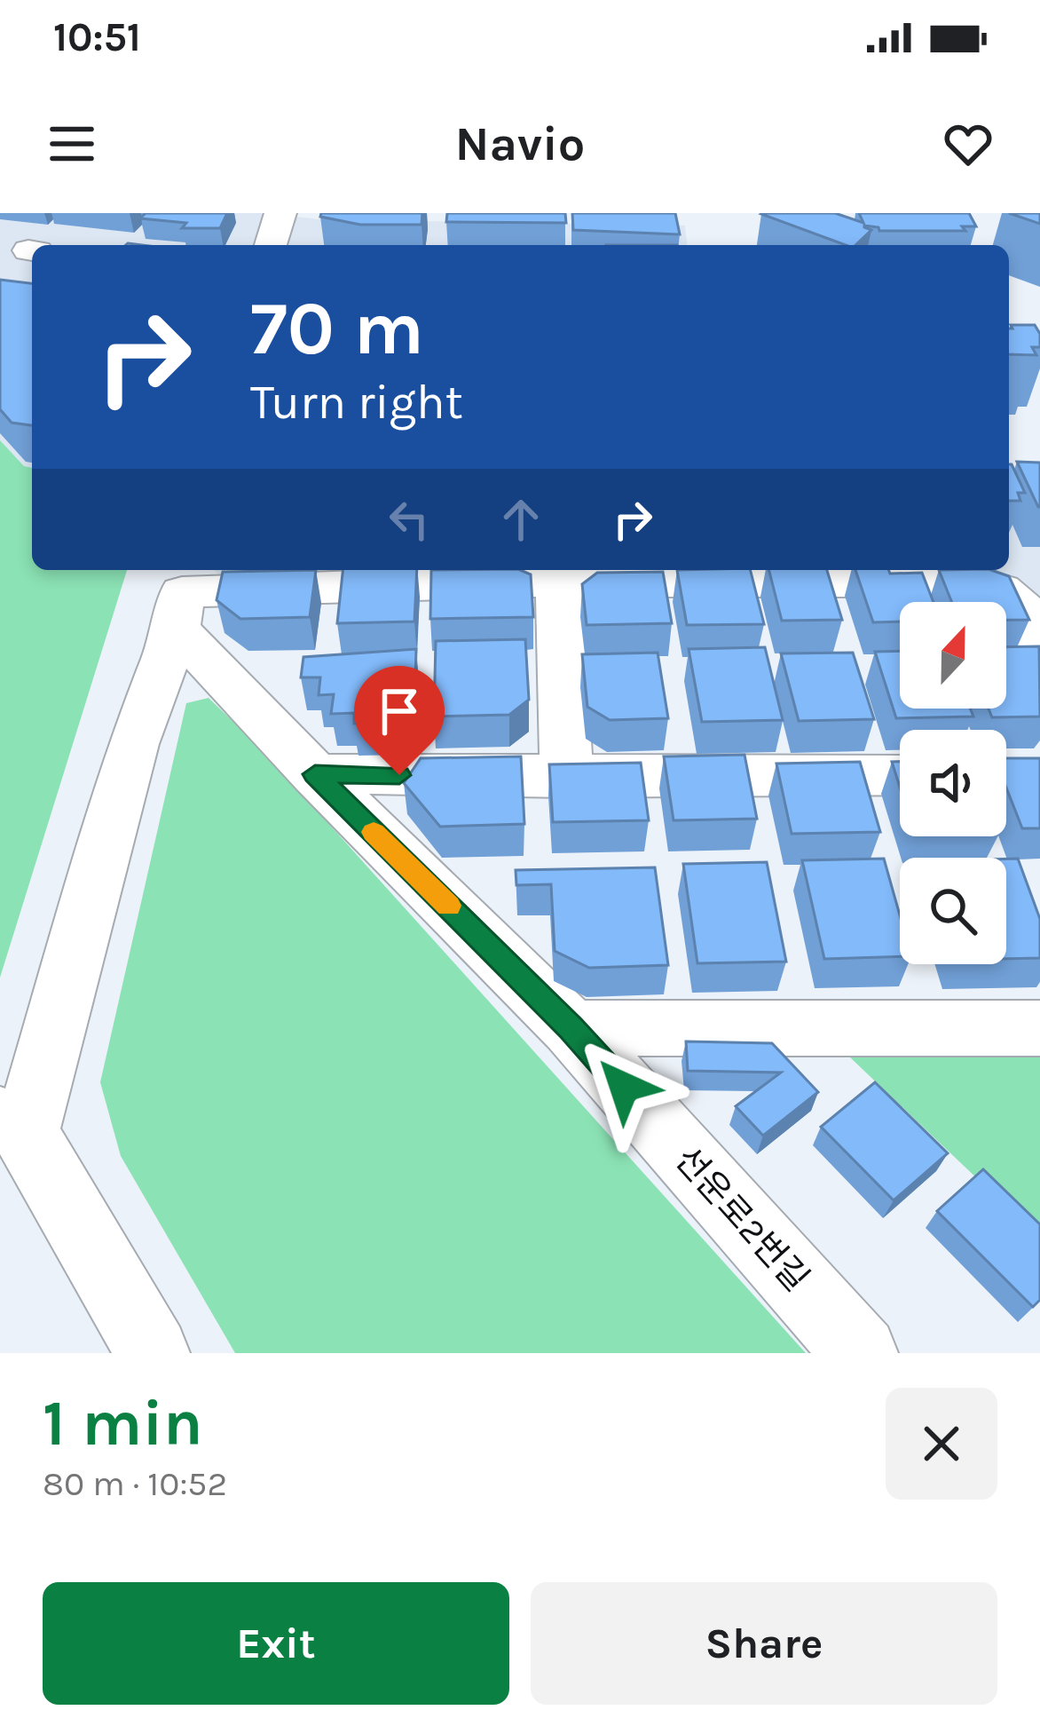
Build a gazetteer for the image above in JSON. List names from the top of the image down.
{
  "streets": {
    "street": ["선운로2번길"]
  },
  "north": "top",
  "page": {
    "status": "10:51",
    "header": "Navio",
    "turn": ["70 m", "Turn right"],
    "heading": ["1 min", "80 m · 10:52"],
    "buttons": ["Exit", "Share"]
  }
}
